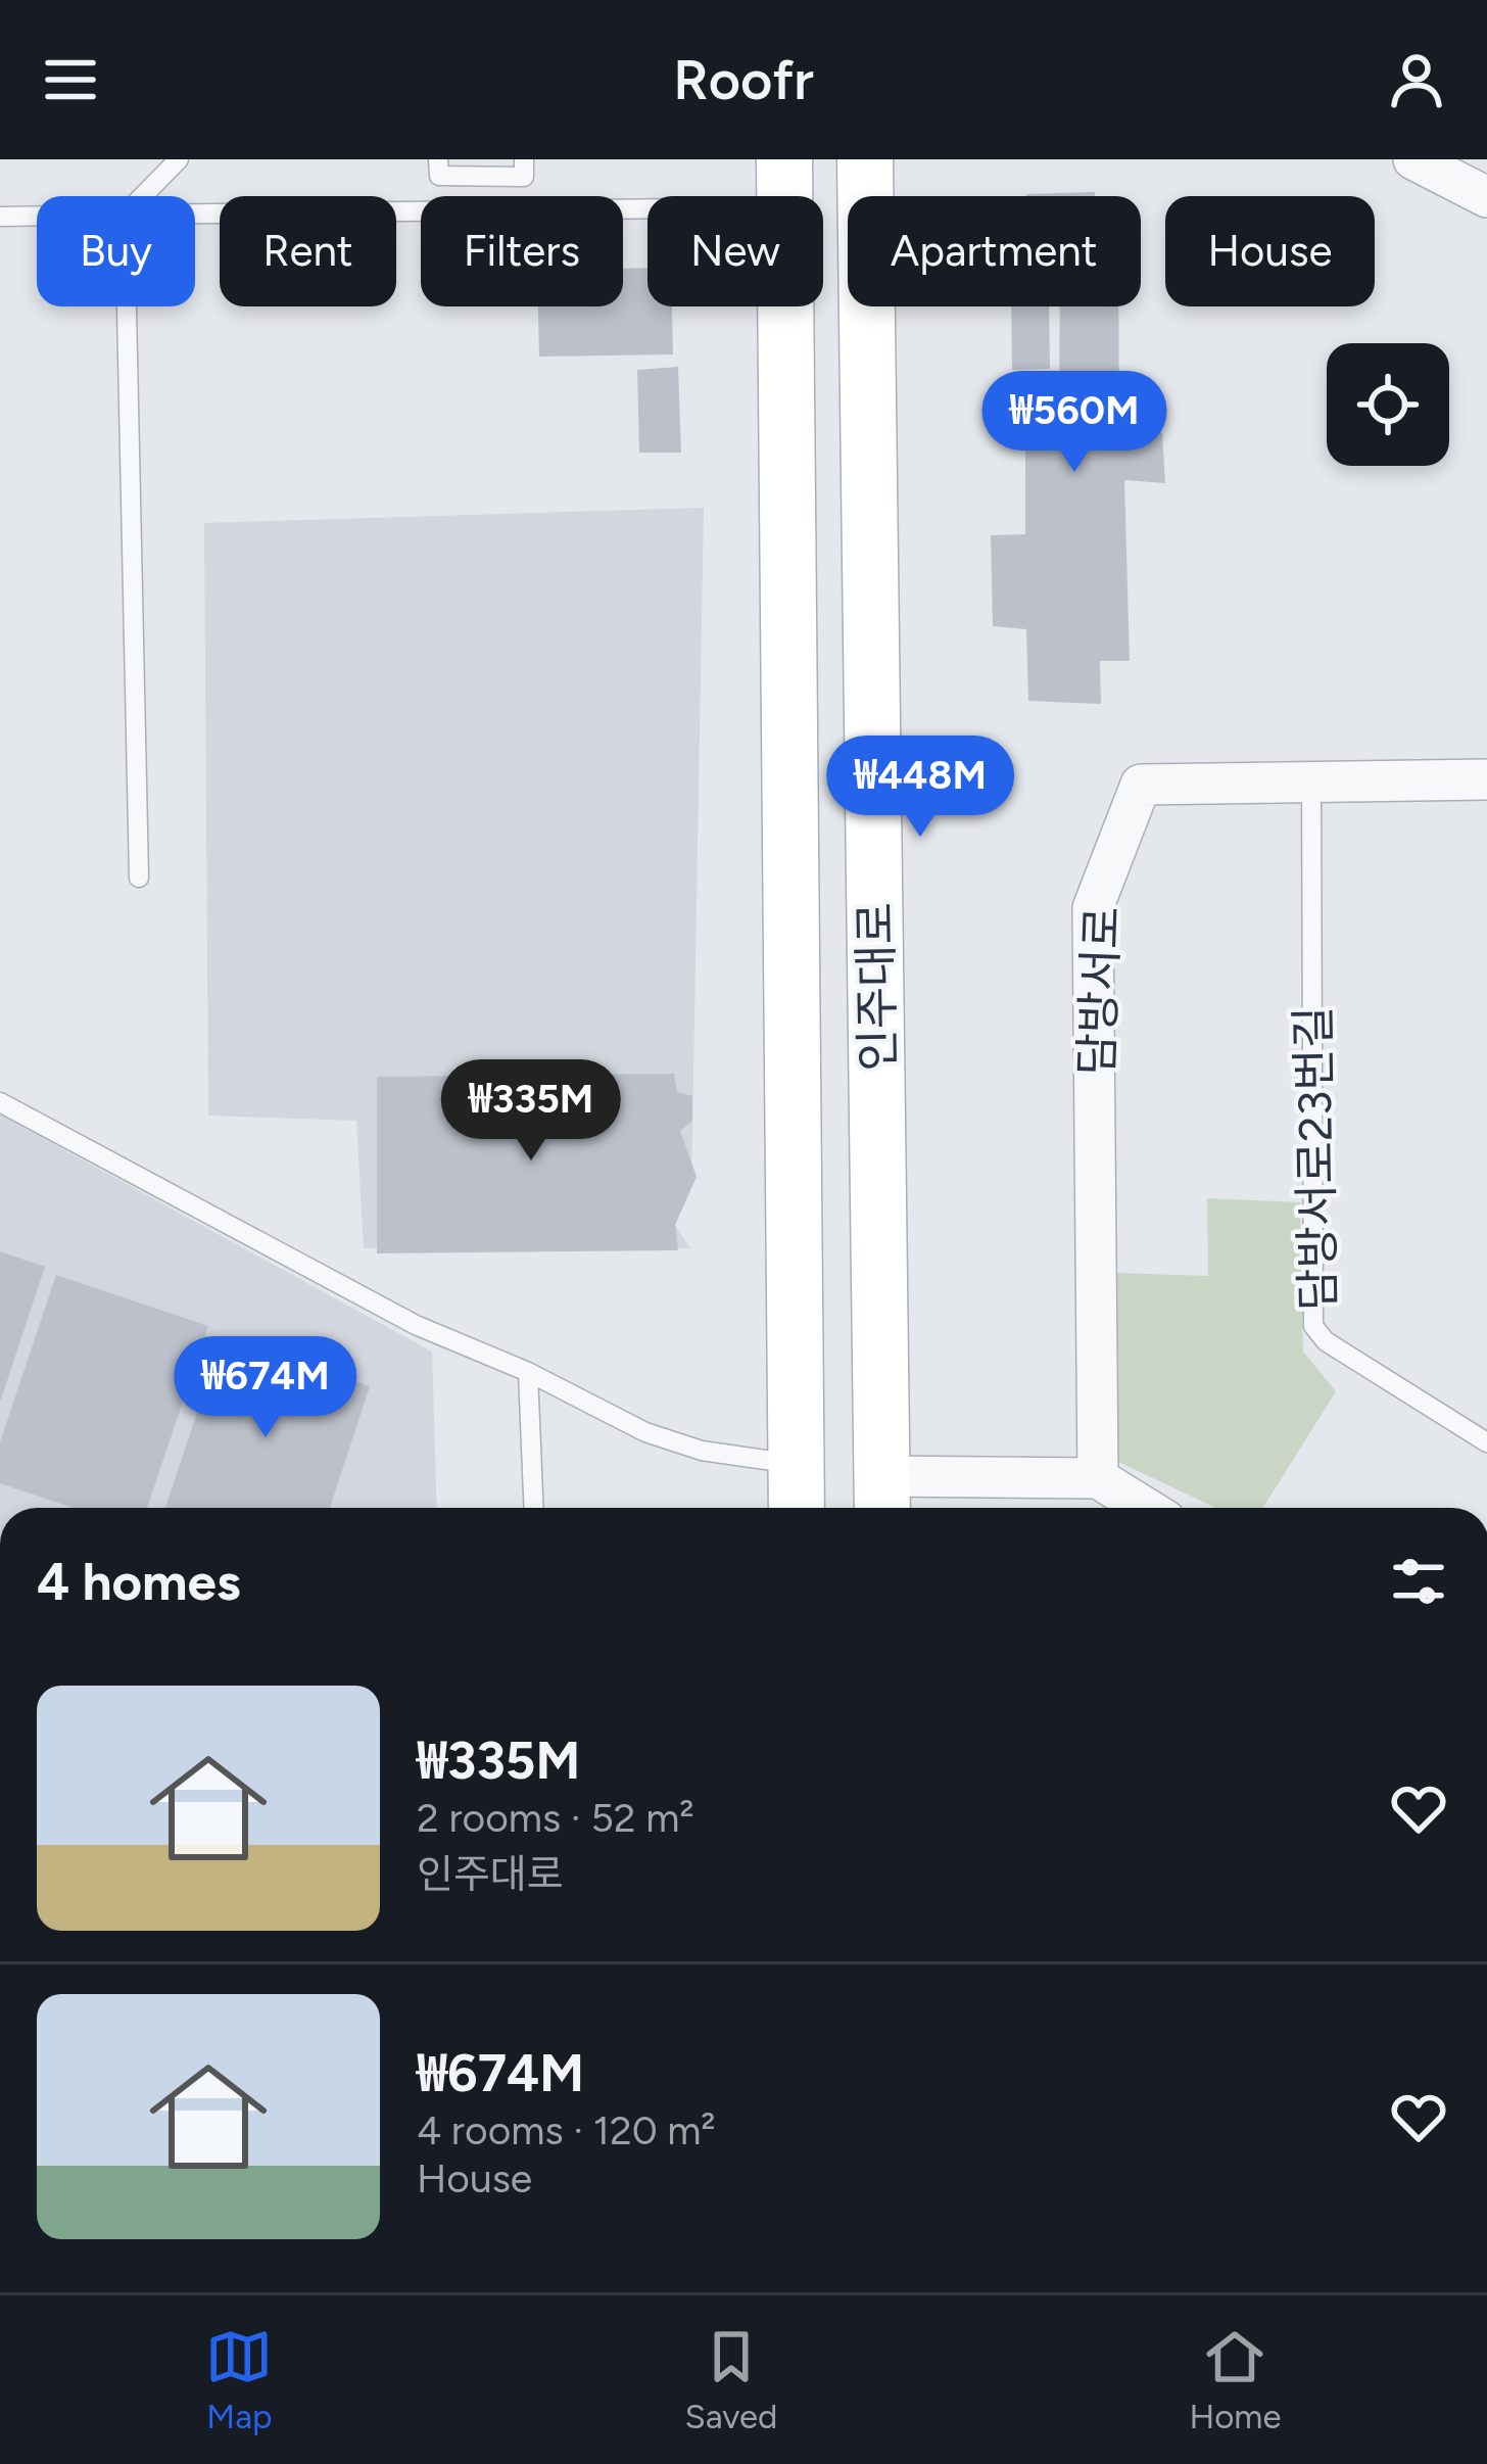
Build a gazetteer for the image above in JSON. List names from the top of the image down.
{
  "streets": {
    "main road": ["인주대로"],
    "street": ["담방서로"],
    "lane": ["담방서로23번길"]
  },
  "crossings": [
    ["담방서로", "담방서로23번길"]
  ],
  "page": {
    "header": "Roofr",
    "chip": [
      "Buy",
      "Rent",
      "Filters",
      "New",
      "Apartment",
      "House"
    ],
    "price": [
      "₩560M",
      "₩448M",
      "₩335M",
      "₩674M"
    ],
    "heading": "4 homes",
    "list": [
      {
        "name": "₩335M",
        "note": "2 rooms · 52 m² · 인주대로"
      },
      {
        "name": "₩674M",
        "note": "4 rooms · 120 m² · House"
      }
    ],
    "tabs": ["Map", "Saved", "Home"]
  }
}
